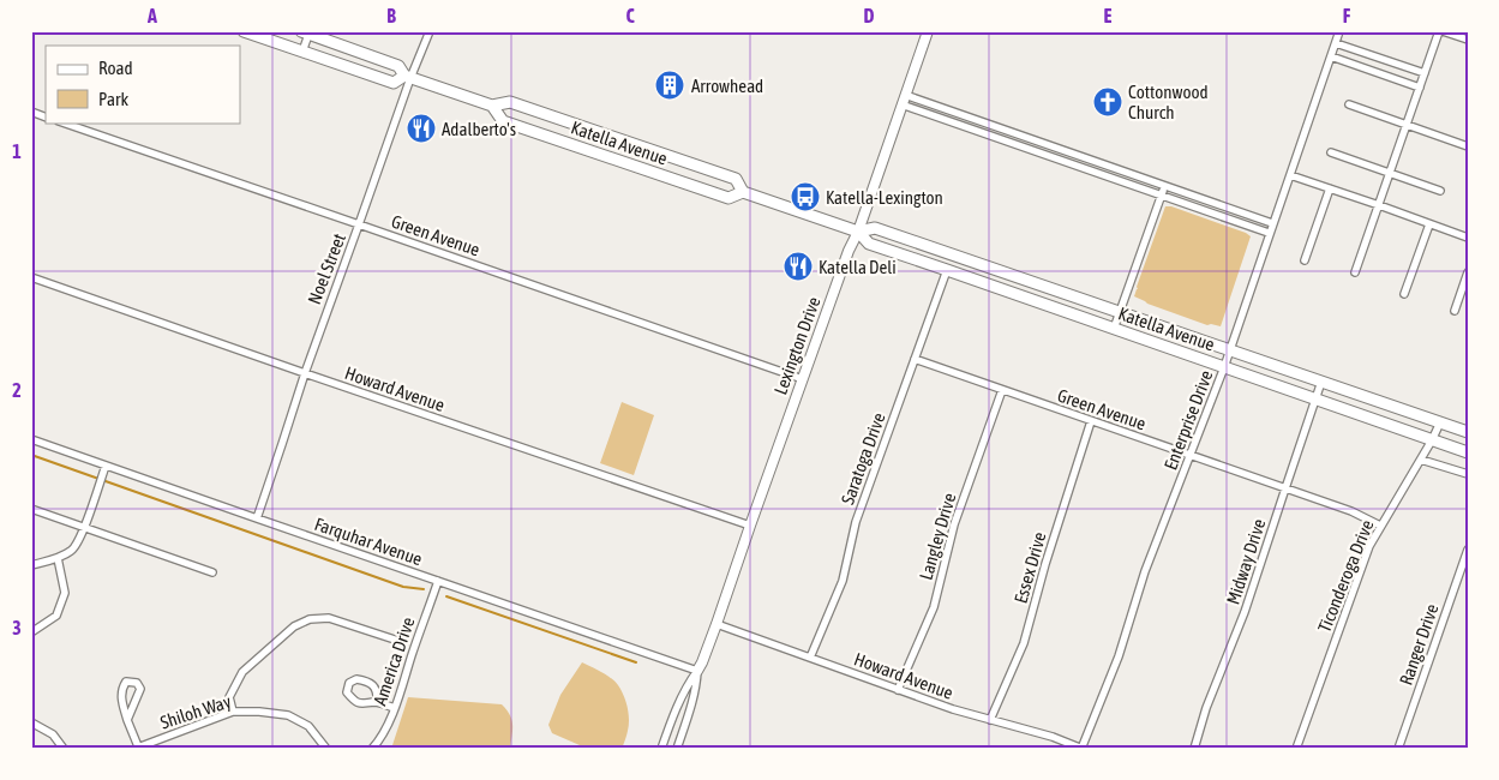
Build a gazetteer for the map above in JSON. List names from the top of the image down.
{
  "streets": {
    "main road": ["Katella Avenue"],
    "street": [
      "Green Avenue",
      "Noel Street",
      "Lexington Drive",
      "Howard Avenue",
      "Enterprise Drive",
      "Saratoga Drive",
      "Langley Drive",
      "Farquhar Avenue",
      "Midway Drive",
      "Essex Drive",
      "Ticonderoga Drive",
      "Ranger Drive",
      "America Drive",
      "Shiloh Way"
    ]
  },
  "crossings": [
    ["Katella Avenue", "Noel Street"],
    ["Katella Avenue", "Lexington Drive"],
    ["Katella Avenue", "Enterprise Drive"],
    ["Katella Avenue", "Saratoga Drive"],
    ["Katella Avenue", "Midway Drive"],
    ["Katella Avenue", "Ticonderoga Drive"],
    ["Green Avenue", "Noel Street"],
    ["Green Avenue", "Lexington Drive"],
    ["Green Avenue", "Enterprise Drive"],
    ["Green Avenue", "Saratoga Drive"],
    ["Green Avenue", "Langley Drive"],
    ["Green Avenue", "Midway Drive"],
    ["Green Avenue", "Essex Drive"],
    ["Green Avenue", "Ticonderoga Drive"],
    ["Noel Street", "Howard Avenue"],
    ["Noel Street", "Farquhar Avenue"],
    ["Lexington Drive", "Howard Avenue"],
    ["Lexington Drive", "Farquhar Avenue"],
    ["Howard Avenue", "Enterprise Drive"],
    ["Howard Avenue", "Saratoga Drive"],
    ["Howard Avenue", "Langley Drive"],
    ["Howard Avenue", "Essex Drive"],
    ["Farquhar Avenue", "America Drive"]
  ],
  "places": {
    "building": ["Arrowhead"],
    "church": ["Cottonwood Church"],
    "restaurant": ["Adalberto's", "Katella Deli"],
    "bus stop": ["Katella-Lexington"]
  },
  "legend": ["Road", "Park"],
  "grid": {
    "columns": [
      "A",
      "B",
      "C",
      "D",
      "E",
      "F"
    ],
    "rows": ["1", "2", "3"]
  }
}
